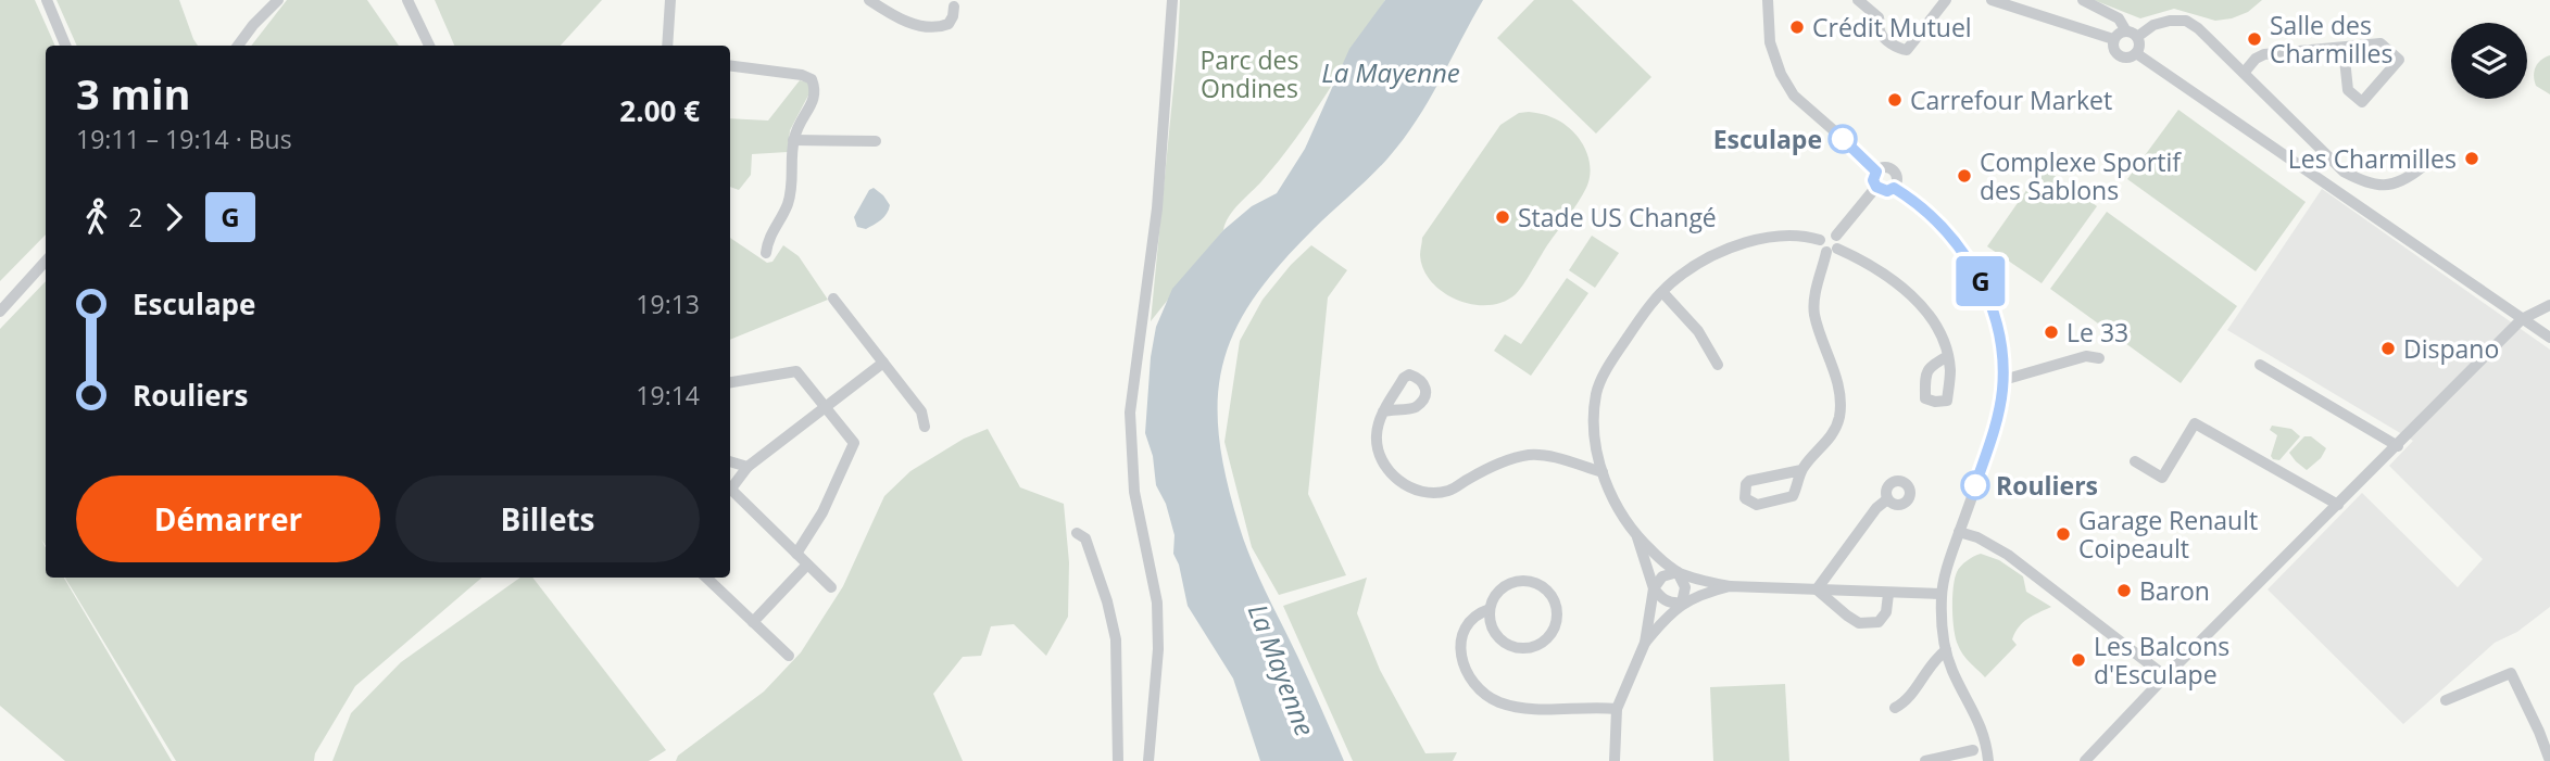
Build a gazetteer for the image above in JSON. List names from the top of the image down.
{
  "water": ["La Mayenne"],
  "parks": ["Parc des Ondines"],
  "places": [
    "Crédit Mutuel",
    "Salle des Charmilles",
    "Carrefour Market",
    "Esculape",
    "Les Charmilles",
    "Complexe Sportif des Sablons",
    "Stade US Changé",
    "Le 33",
    "Dispano",
    "Rouliers",
    "Garage Renault Coipeault",
    "Baron",
    "Les Balcons d'Esculape"
  ],
  "lines": ["bus line G"],
  "page": {
    "on_map": "G",
    "heading": ["3 min", "19:11 – 19:14 · Bus", "2.00 €"],
    "legs": ["2", "G"],
    "list": [
      {
        "name": "Esculape",
        "value": "19:13"
      },
      {
        "name": "Rouliers",
        "value": "19:14"
      }
    ],
    "buttons": ["Démarrer", "Billets"]
  }
}
